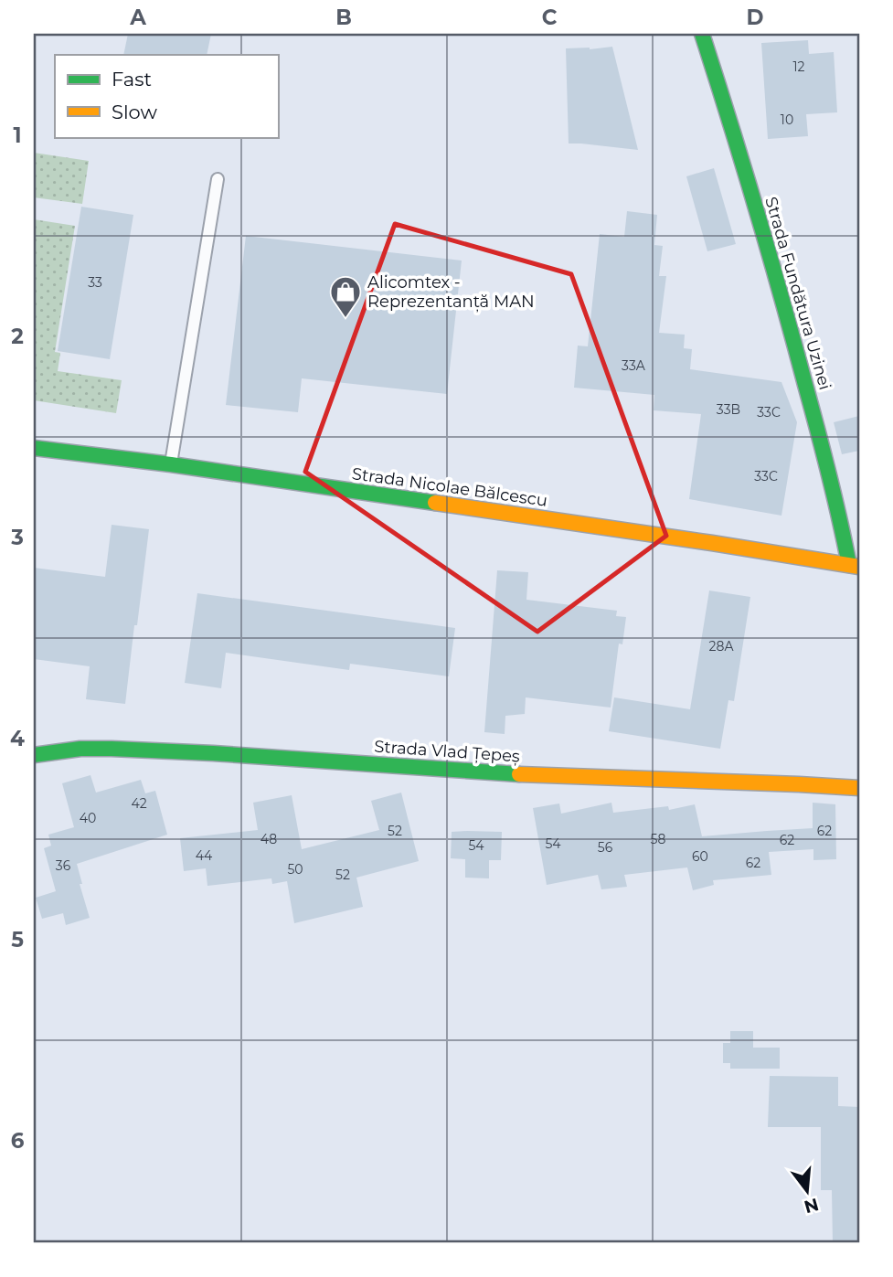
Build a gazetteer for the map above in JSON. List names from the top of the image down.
{
  "streets": {
    "street": ["Strada Fundătura Uzinei", "Strada Nicolae Bălcescu", "Strada Vlad Țepeș"]
  },
  "crossings": [
    ["Strada Fundătura Uzinei", "Strada Nicolae Bălcescu"]
  ],
  "places": {
    "shop": ["Alicomtex - Reprezentanță MAN"]
  },
  "house_numbers": [
    "12",
    "10",
    "33",
    "33A",
    "33B",
    "33C",
    "33C",
    "28A",
    "42",
    "40",
    "52",
    "62",
    "48",
    "58",
    "62",
    "54",
    "54",
    "56",
    "44",
    "60",
    "62",
    "36",
    "50",
    "52"
  ],
  "legend": ["Fast", "Slow"],
  "north": "bottom",
  "grid": {
    "columns": [
      "A",
      "B",
      "C",
      "D"
    ],
    "rows": [
      "1",
      "2",
      "3",
      "4",
      "5",
      "6"
    ]
  }
}
